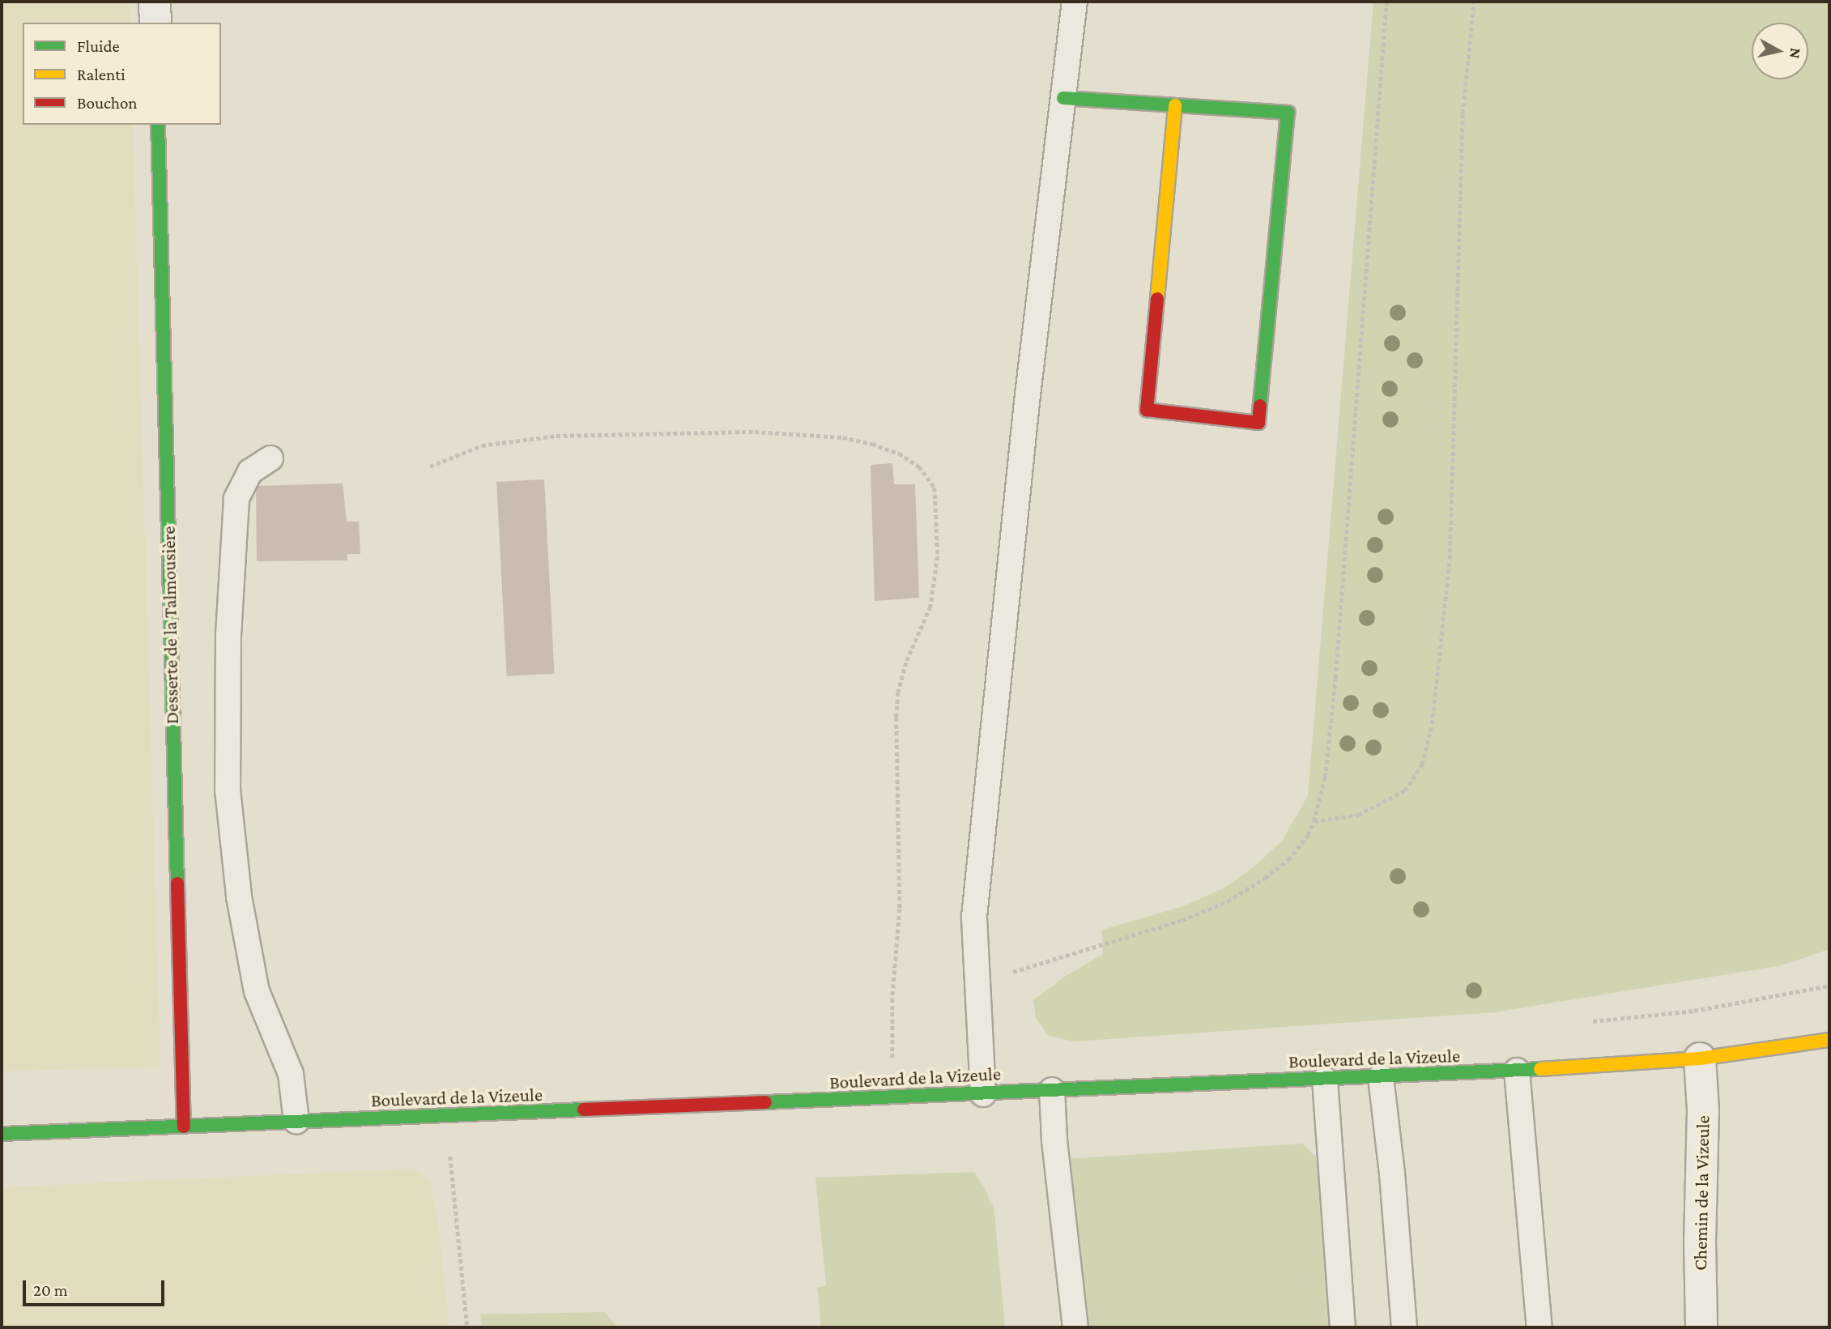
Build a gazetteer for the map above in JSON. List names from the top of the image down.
{
  "streets": {
    "street": ["Desserte de la Talmousière", "Boulevard de la Vizeule", "Chemin de la Vizeule"]
  },
  "crossings": [
    ["Desserte de la Talmousière", "Boulevard de la Vizeule"],
    ["Boulevard de la Vizeule", "Chemin de la Vizeule"]
  ],
  "legend": ["Fluide", "Ralenti", "Bouchon"],
  "scale_bar": "20 m",
  "north": "right"
}
